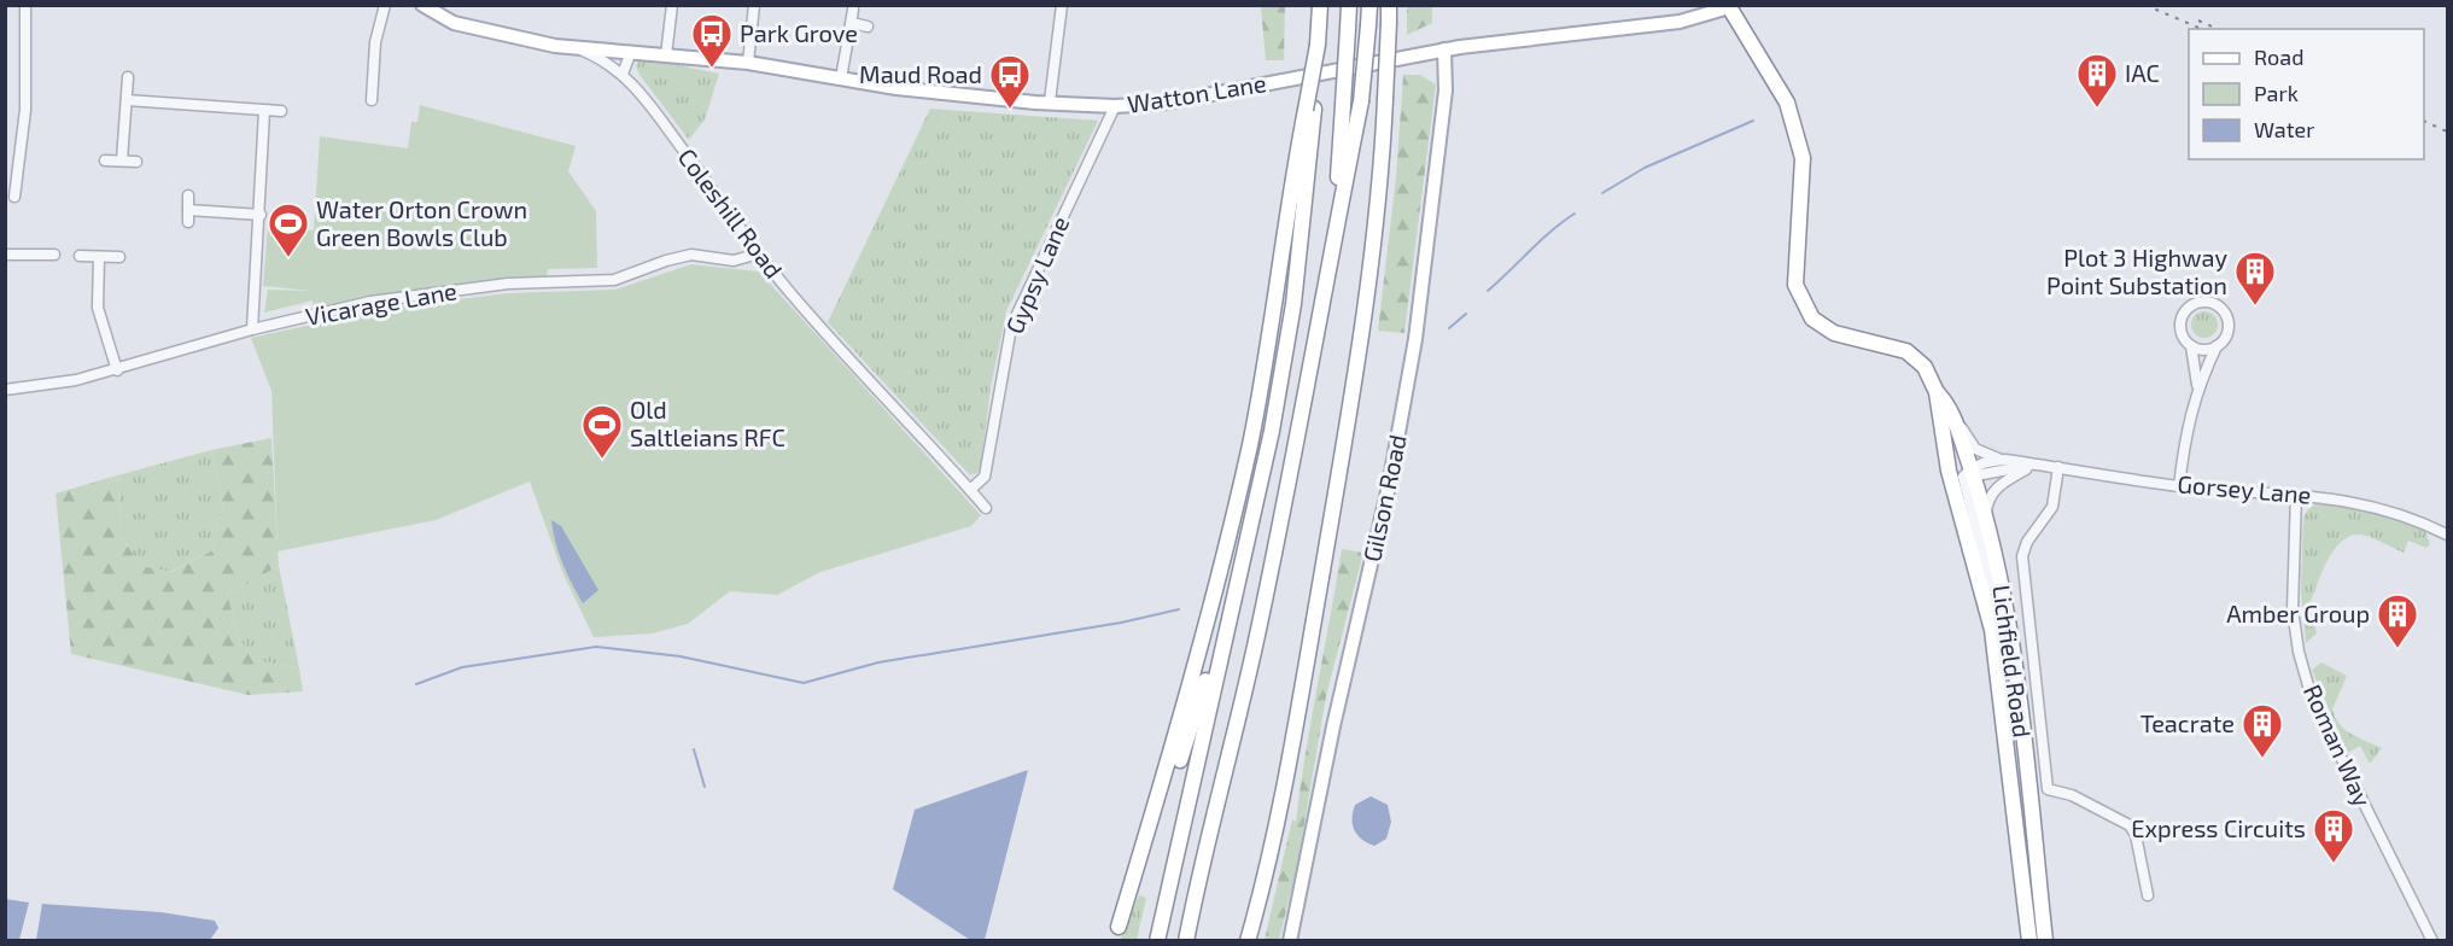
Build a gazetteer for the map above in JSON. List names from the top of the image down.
{
  "streets": {
    "highway": ["Lichfield Road"],
    "main road": ["Watton Lane", "Coleshill Road", "Gilson Road"],
    "street": [
      "Gypsy Lane",
      "Vicarage Lane",
      "Gorsey Lane",
      "Roman Way"
    ]
  },
  "crossings": [
    ["Watton Lane", "Coleshill Road"],
    ["Watton Lane", "Gypsy Lane"],
    ["Watton Lane", "Gilson Road"],
    ["Watton Lane", "Lichfield Road"],
    ["Coleshill Road", "Gypsy Lane"],
    ["Coleshill Road", "Vicarage Lane"],
    ["Gorsey Lane", "Lichfield Road"],
    ["Gorsey Lane", "Roman Way"]
  ],
  "places": {
    "bus stop": ["Park Grove", "Maud Road"],
    "building": [
      "IAC",
      "Plot 3 Highway Point Substation",
      "Amber Group",
      "Teacrate",
      "Express Circuits"
    ],
    "sports": ["Water Orton Crown Green Bowls Club", "Old Saltleians RFC"]
  },
  "legend": ["Road", "Park", "Water"]
}
